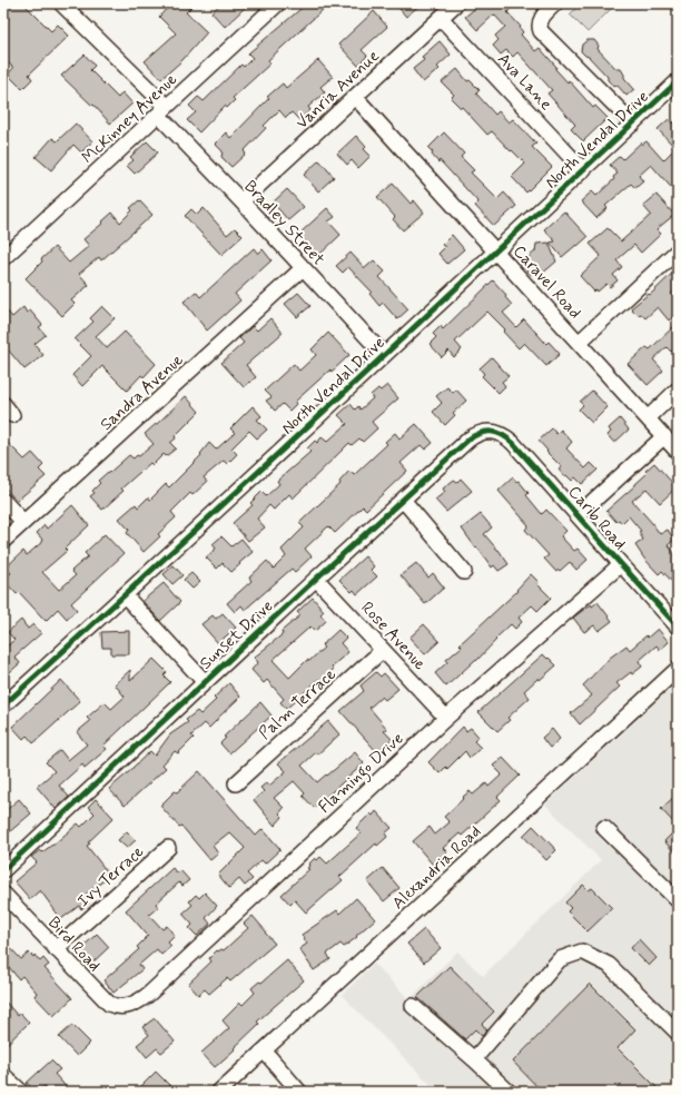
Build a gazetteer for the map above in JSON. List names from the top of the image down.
{
  "streets": {
    "street": [
      "Ava Lane",
      "Vanria Avenue",
      "McKinney Avenue",
      "North Vendal Drive",
      "Bradley Street",
      "Caravel Road",
      "Sandra Avenue",
      "Carib Road",
      "Sunset Drive",
      "Rose Avenue",
      "Palm Terrace",
      "Flamingo Drive",
      "Alexandria Road",
      "Ivy Terrace",
      "Bird Road"
    ]
  },
  "crossings": [
    ["Ava Lane", "Vanria Avenue"],
    ["Ava Lane", "North Vendal Drive"],
    ["Vanria Avenue", "Bradley Street"],
    ["Vanria Avenue", "Caravel Road"],
    ["McKinney Avenue", "Bradley Street"],
    ["North Vendal Drive", "Bradley Street"],
    ["North Vendal Drive", "Caravel Road"],
    ["Bradley Street", "Sandra Avenue"],
    ["Carib Road", "Sunset Drive"],
    ["Carib Road", "Flamingo Drive"],
    ["Sunset Drive", "Rose Avenue"],
    ["Rose Avenue", "Palm Terrace"],
    ["Rose Avenue", "Flamingo Drive"],
    ["Flamingo Drive", "Bird Road"],
    ["Ivy Terrace", "Bird Road"]
  ]
}
